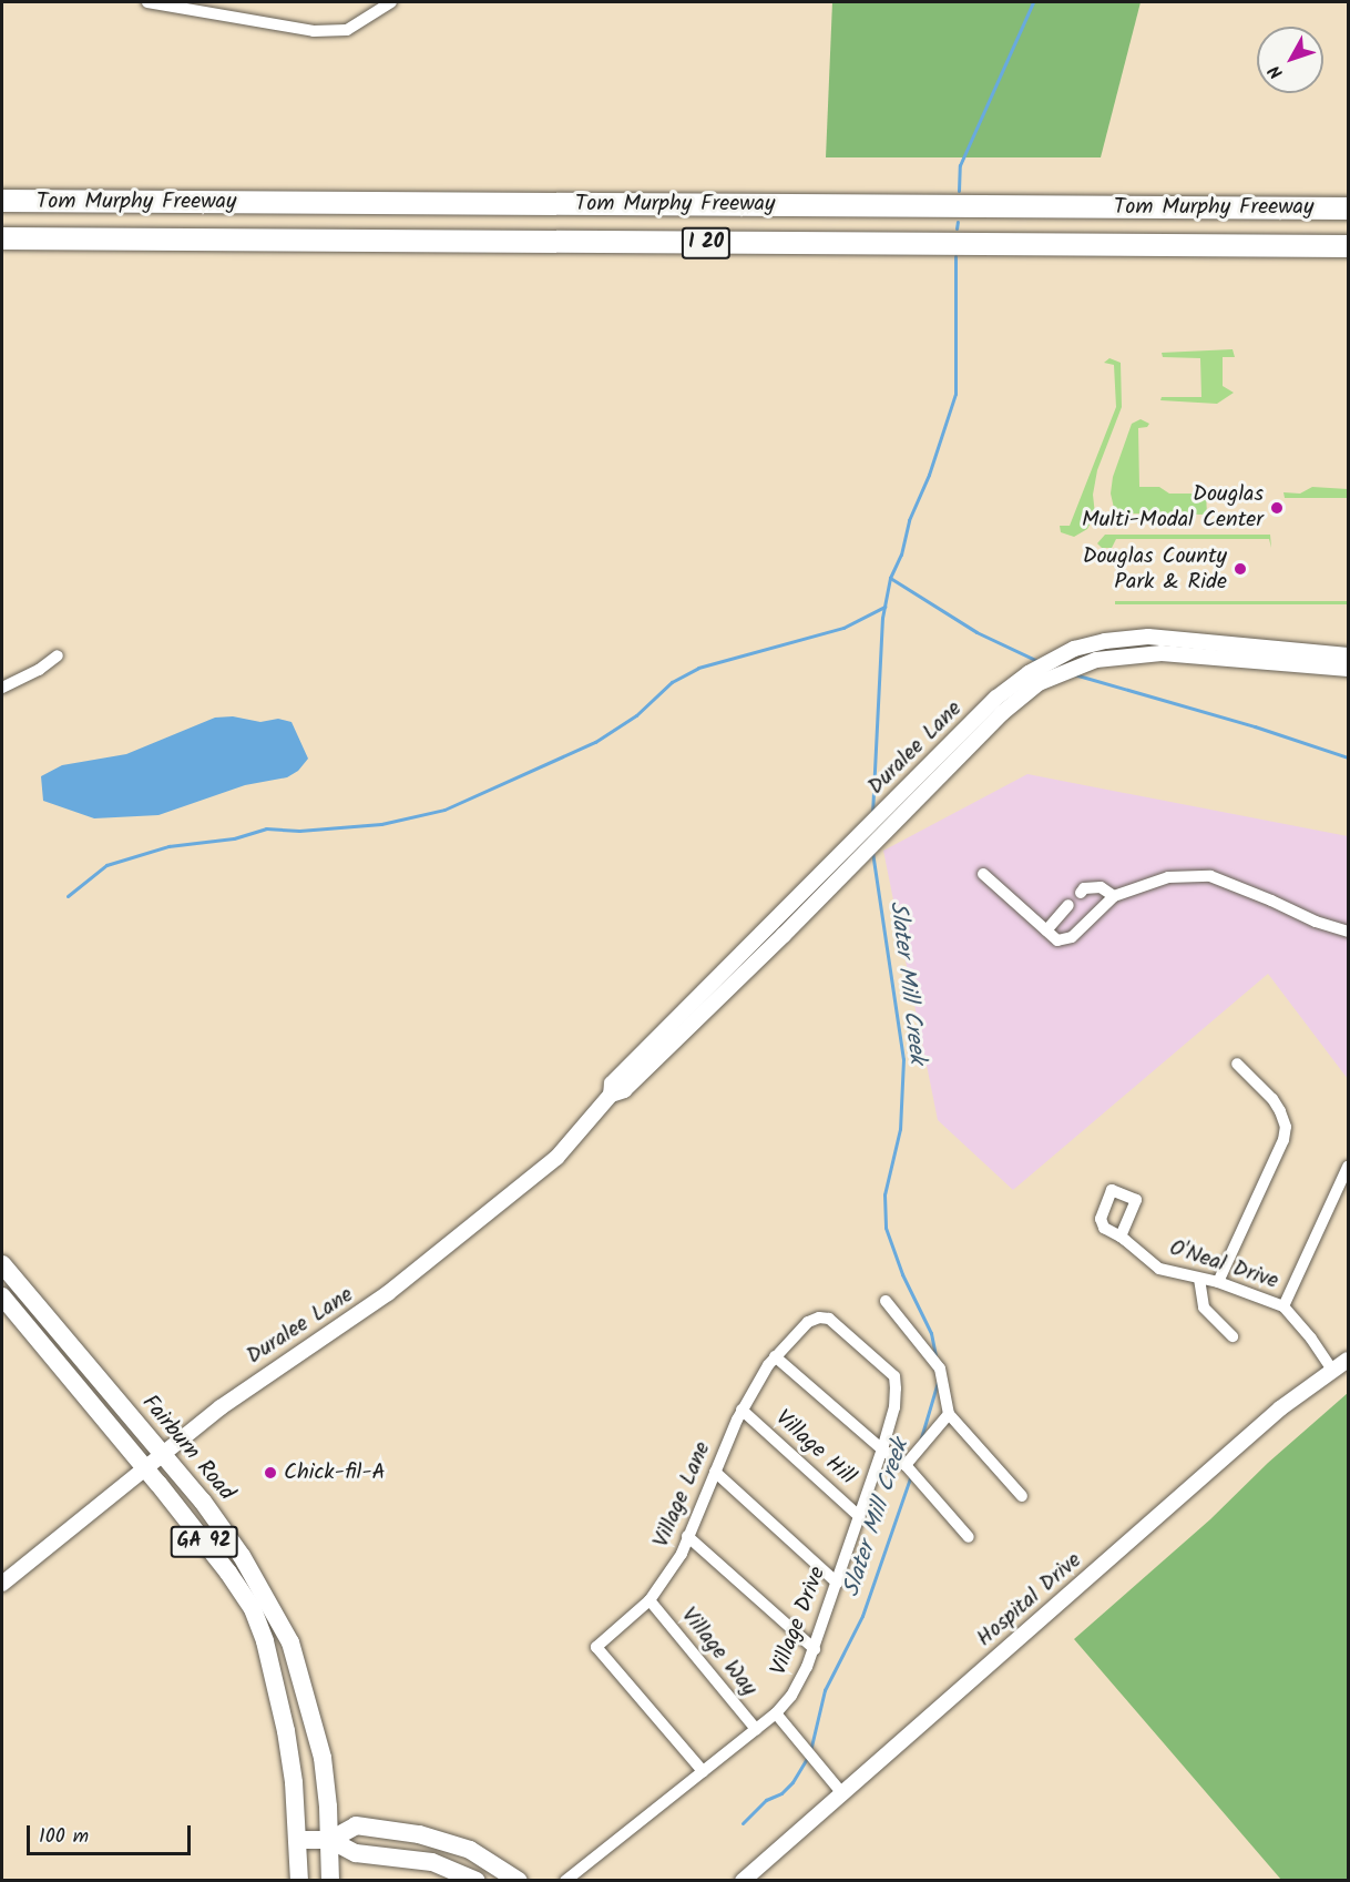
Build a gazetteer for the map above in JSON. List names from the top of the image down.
{
  "streets": {
    "highway": ["Tom Murphy Freeway", "I 20"],
    "main road": ["Fairburn Road", "GA 92"],
    "street": [
      "Duralee Lane",
      "O'Neal Drive",
      "Village Hill",
      "Village Lane",
      "Hospital Drive",
      "Village Drive",
      "Village Way"
    ]
  },
  "crossings": [
    ["Duralee Lane", "Fairburn Road"],
    ["O'Neal Drive", "Hospital Drive"],
    ["Fairburn Road", "GA 92"],
    ["Village Hill", "Village Lane"],
    ["Village Hill", "Village Drive"],
    ["Village Lane", "Village Drive"],
    ["Village Lane", "Village Way"],
    ["Village Drive", "Village Way"]
  ],
  "water": ["Slater Mill Creek"],
  "places": ["Douglas Multi-Modal Center", "Douglas County Park & Ride", "Chick-fil-A"],
  "scale_bar": "100 m",
  "north": "bottom left"
}
